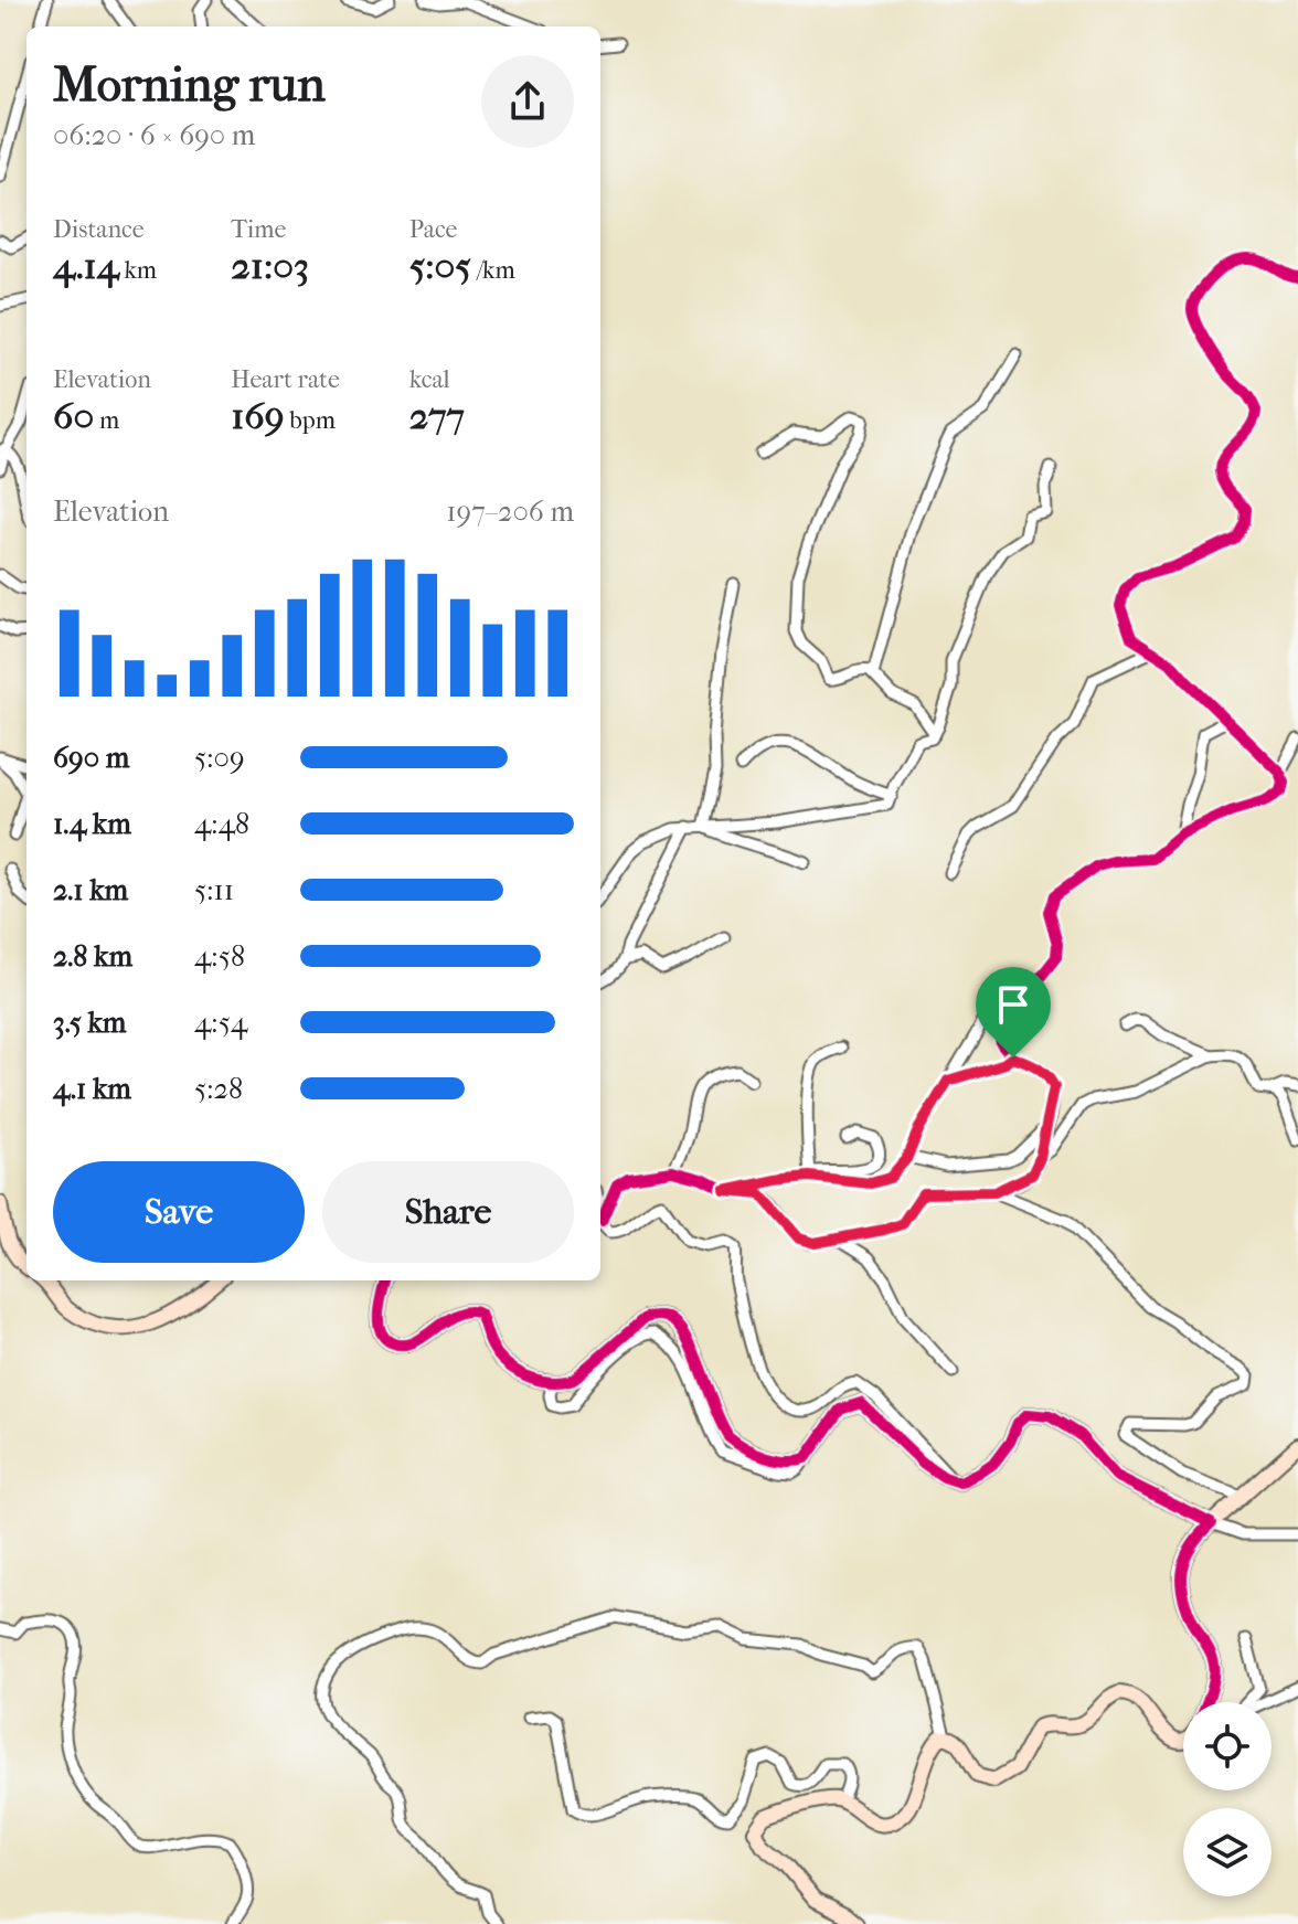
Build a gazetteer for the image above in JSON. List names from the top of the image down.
{
  "page": {
    "heading": ["Morning run", "06:20 · 6 × 690 m"],
    "stats": [
      ["Distance", "4.14 km"],
      ["Time", "21:03"],
      ["Pace", "5:05 /km"],
      ["Elevation", "60 m"],
      ["Heart rate", "169 bpm"],
      ["kcal", "277"]
    ],
    "chart": ["Elevation", "197–206 m"],
    "list": [
      {
        "name": "690 m",
        "note": "5:09"
      },
      {
        "name": "1.4 km",
        "note": "4:48"
      },
      {
        "name": "2.1 km",
        "note": "5:11"
      },
      {
        "name": "2.8 km",
        "note": "4:58"
      },
      {
        "name": "3.5 km",
        "note": "4:54"
      },
      {
        "name": "4.1 km",
        "note": "5:28"
      }
    ],
    "buttons": ["Save", "Share"]
  }
}
